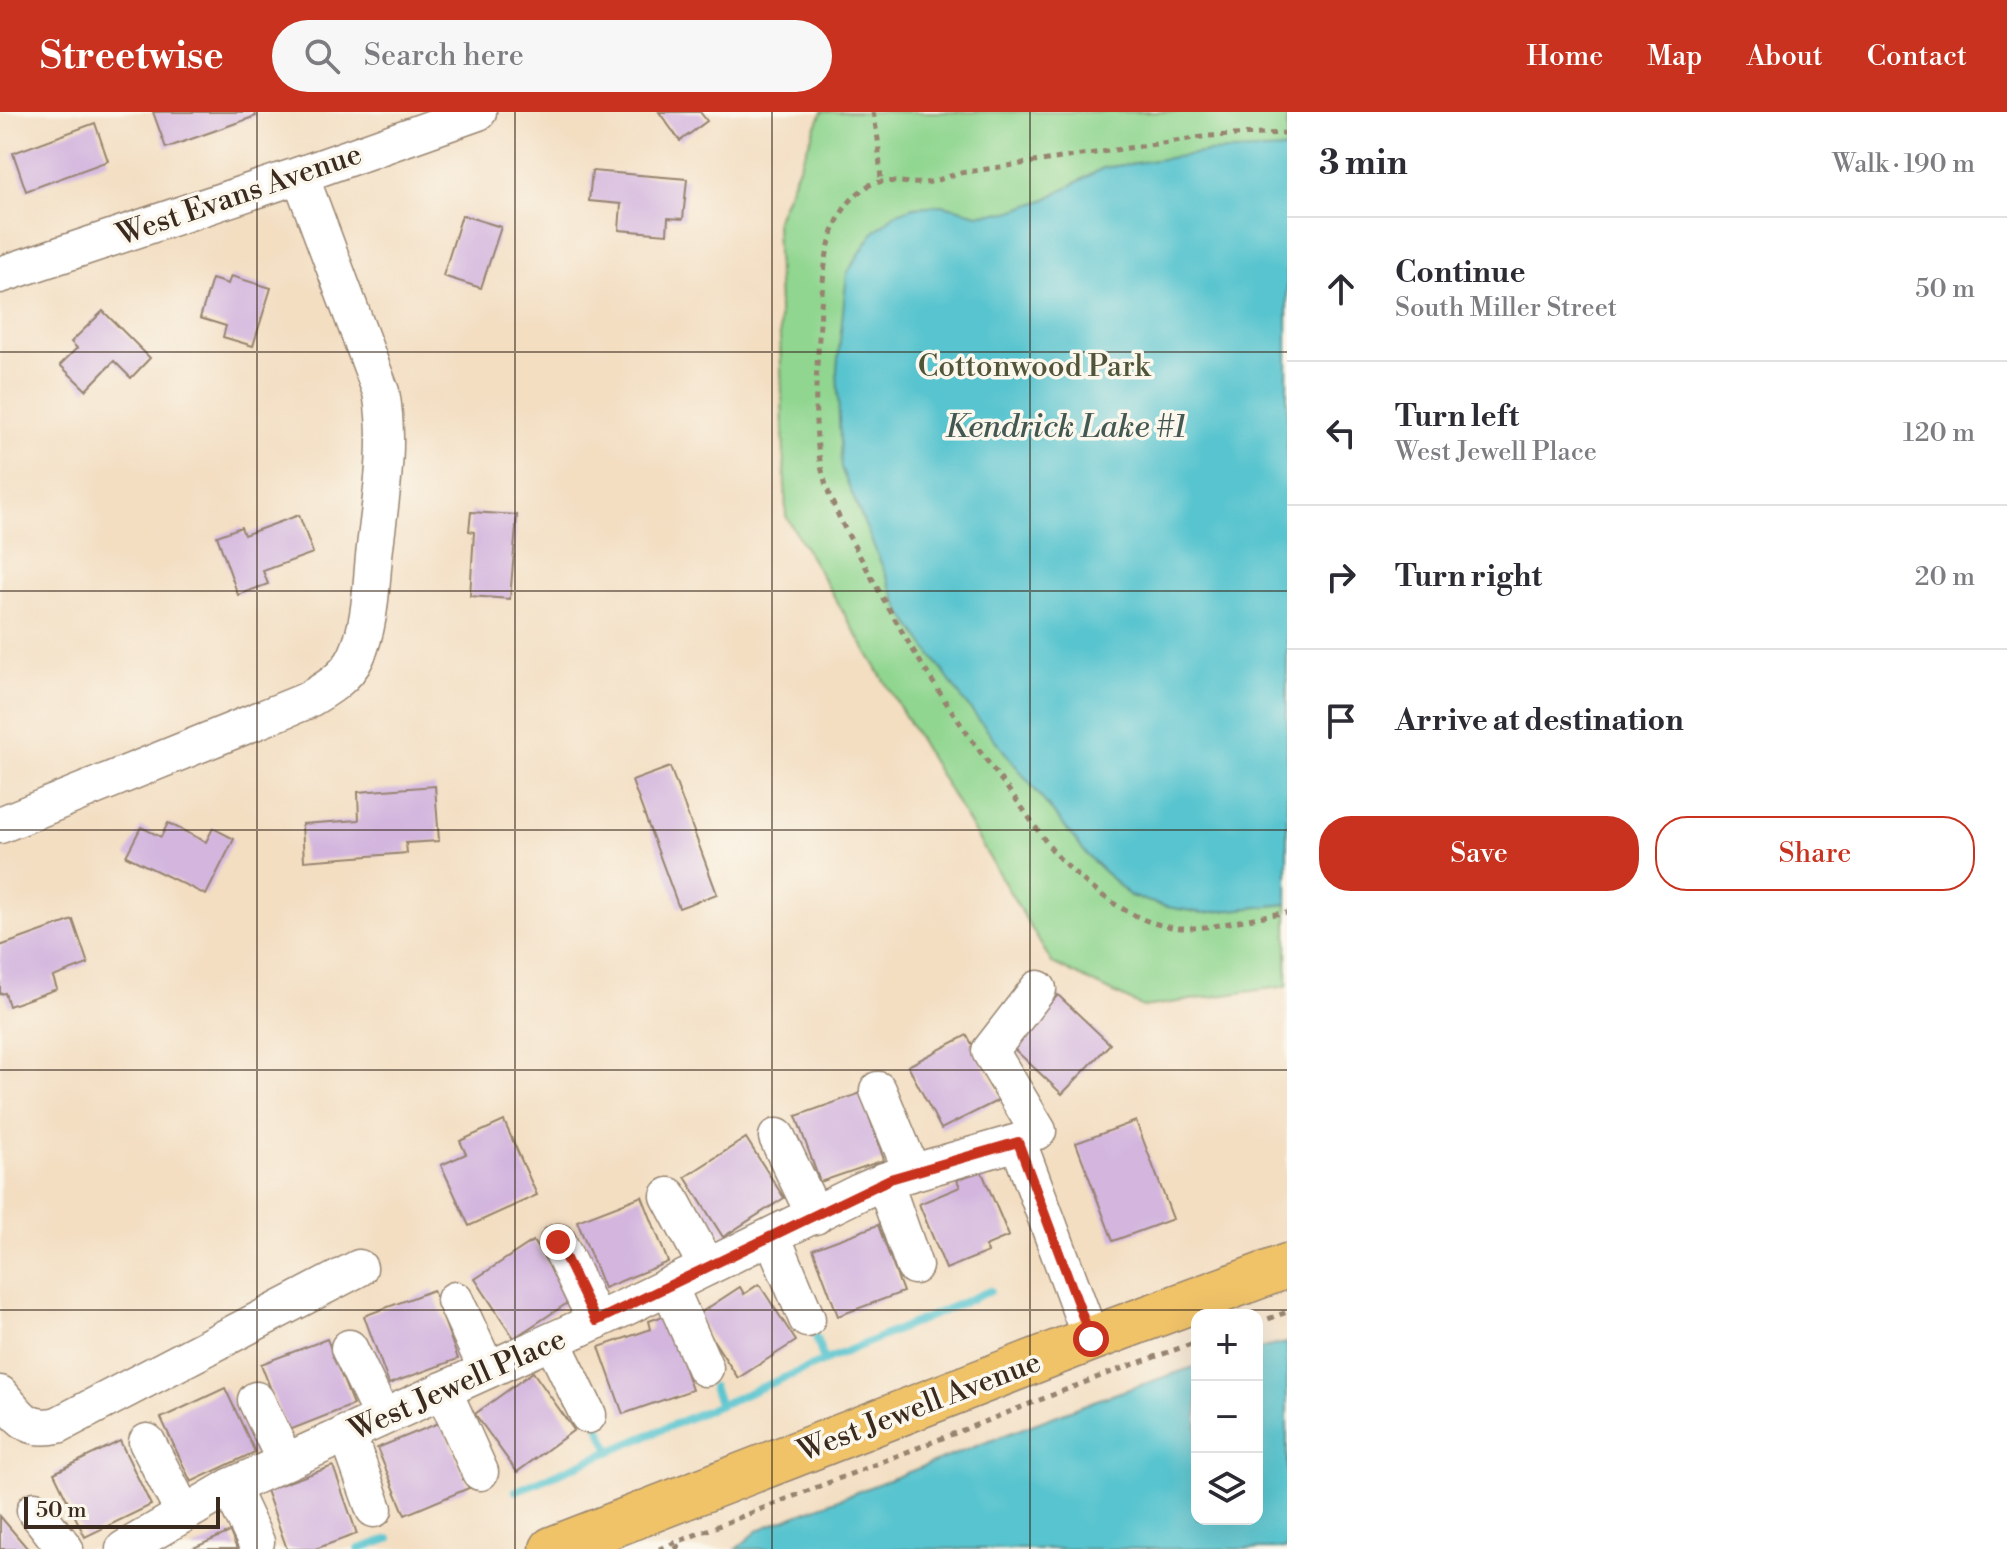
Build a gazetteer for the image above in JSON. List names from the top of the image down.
{
  "streets": {
    "main road": ["West Jewell Avenue"],
    "street": ["West Evans Avenue", "West Jewell Place"]
  },
  "water": ["Kendrick Lake #1"],
  "parks": ["Cottonwood Park"],
  "scale_bar": "50 m",
  "page": {
    "header": "Streetwise",
    "search": "Search here",
    "nav": [
      "Home",
      "Map",
      "About",
      "Contact"
    ],
    "heading": ["3 min", "Walk · 190 m"],
    "list": [
      ["Continue", "South Miller Street", "50 m"],
      ["Turn left", "West Jewell Place", "120 m"],
      ["Turn right", "20 m"],
      "Arrive at destination"
    ],
    "buttons": ["Save", "Share"],
    "map_buttons": ["+", "−"],
    "scale": "50 m"
  }
}
